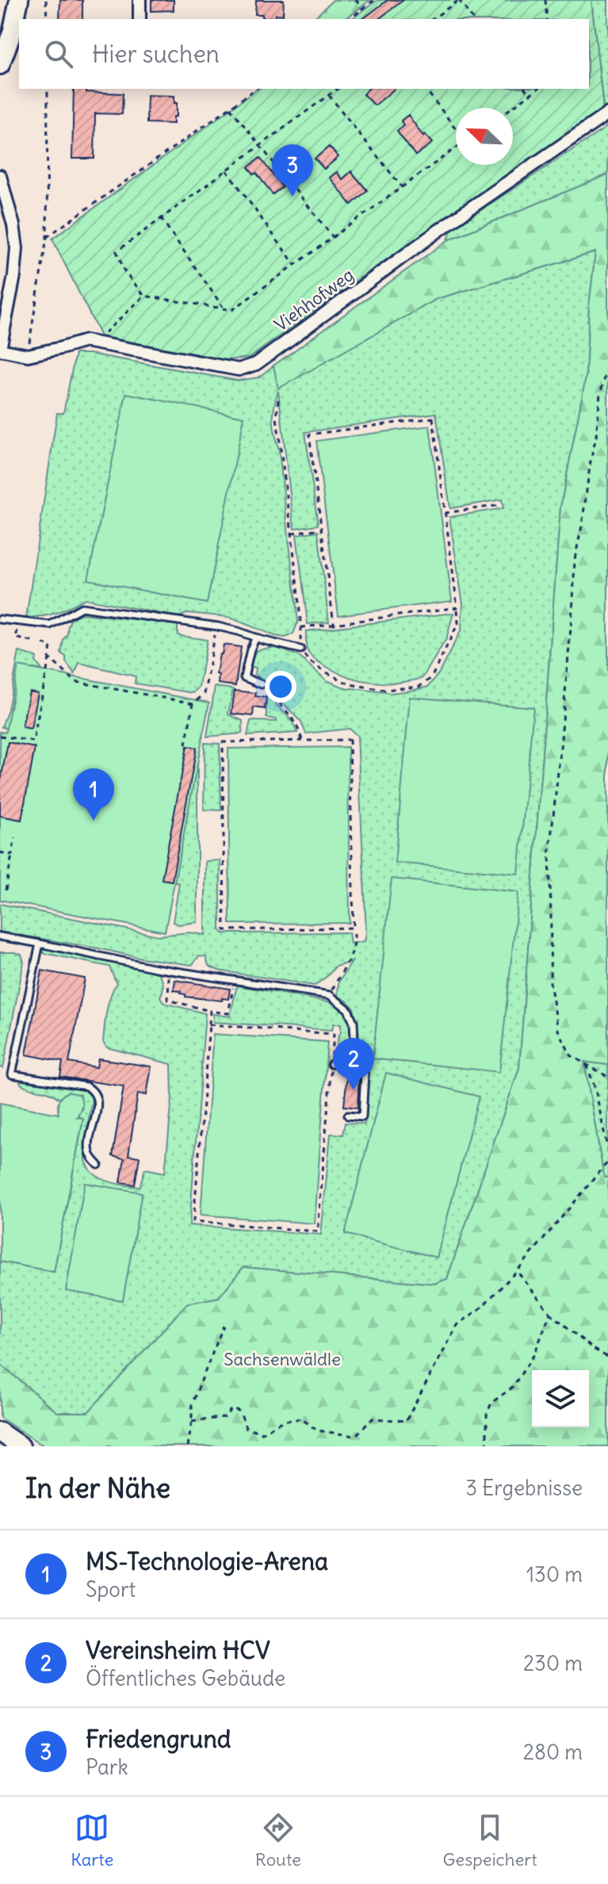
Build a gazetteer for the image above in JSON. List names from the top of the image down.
{
  "streets": {
    "street": ["Viehhofweg"]
  },
  "parks": ["Sachsenwäldle"],
  "north": "top left",
  "page": {
    "search": "Hier suchen",
    "pins": ["3", "1", "2"],
    "heading": ["In der Nähe", "3 Ergebnisse"],
    "list": [
      {
        "mark": "1",
        "name": "MS-Technologie-Arena",
        "note": "Sport",
        "value": "130 m"
      },
      {
        "mark": "2",
        "name": "Vereinsheim HCV",
        "note": "Öffentliches Gebäude",
        "value": "230 m"
      },
      {
        "mark": "3",
        "name": "Friedengrund",
        "note": "Park",
        "value": "280 m"
      }
    ],
    "nav": ["Karte", "Route", "Gespeichert"]
  }
}
